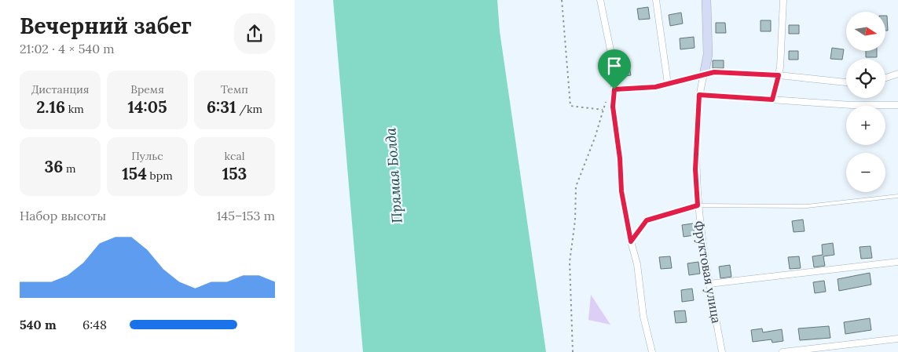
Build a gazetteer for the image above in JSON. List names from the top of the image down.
{
  "streets": {
    "street": ["Фруктовая улица"]
  },
  "water": ["Прямая Болда"],
  "north": "right",
  "page": {
    "heading": ["Вечерний забег", "21:02 · 4 × 540 m"],
    "map_buttons": ["+", "−"],
    "stats": [
      ["Дистанция", "2.16 km"],
      ["Время", "14:05"],
      ["Темп", "6:31 /km"],
      ["36 m"],
      ["Пульс", "154 bpm"],
      ["kcal", "153"]
    ],
    "chart": ["Набор высоты", "145–153 m"],
    "list": [
      {
        "name": "540 m",
        "note": "6:48"
      }
    ]
  }
}
